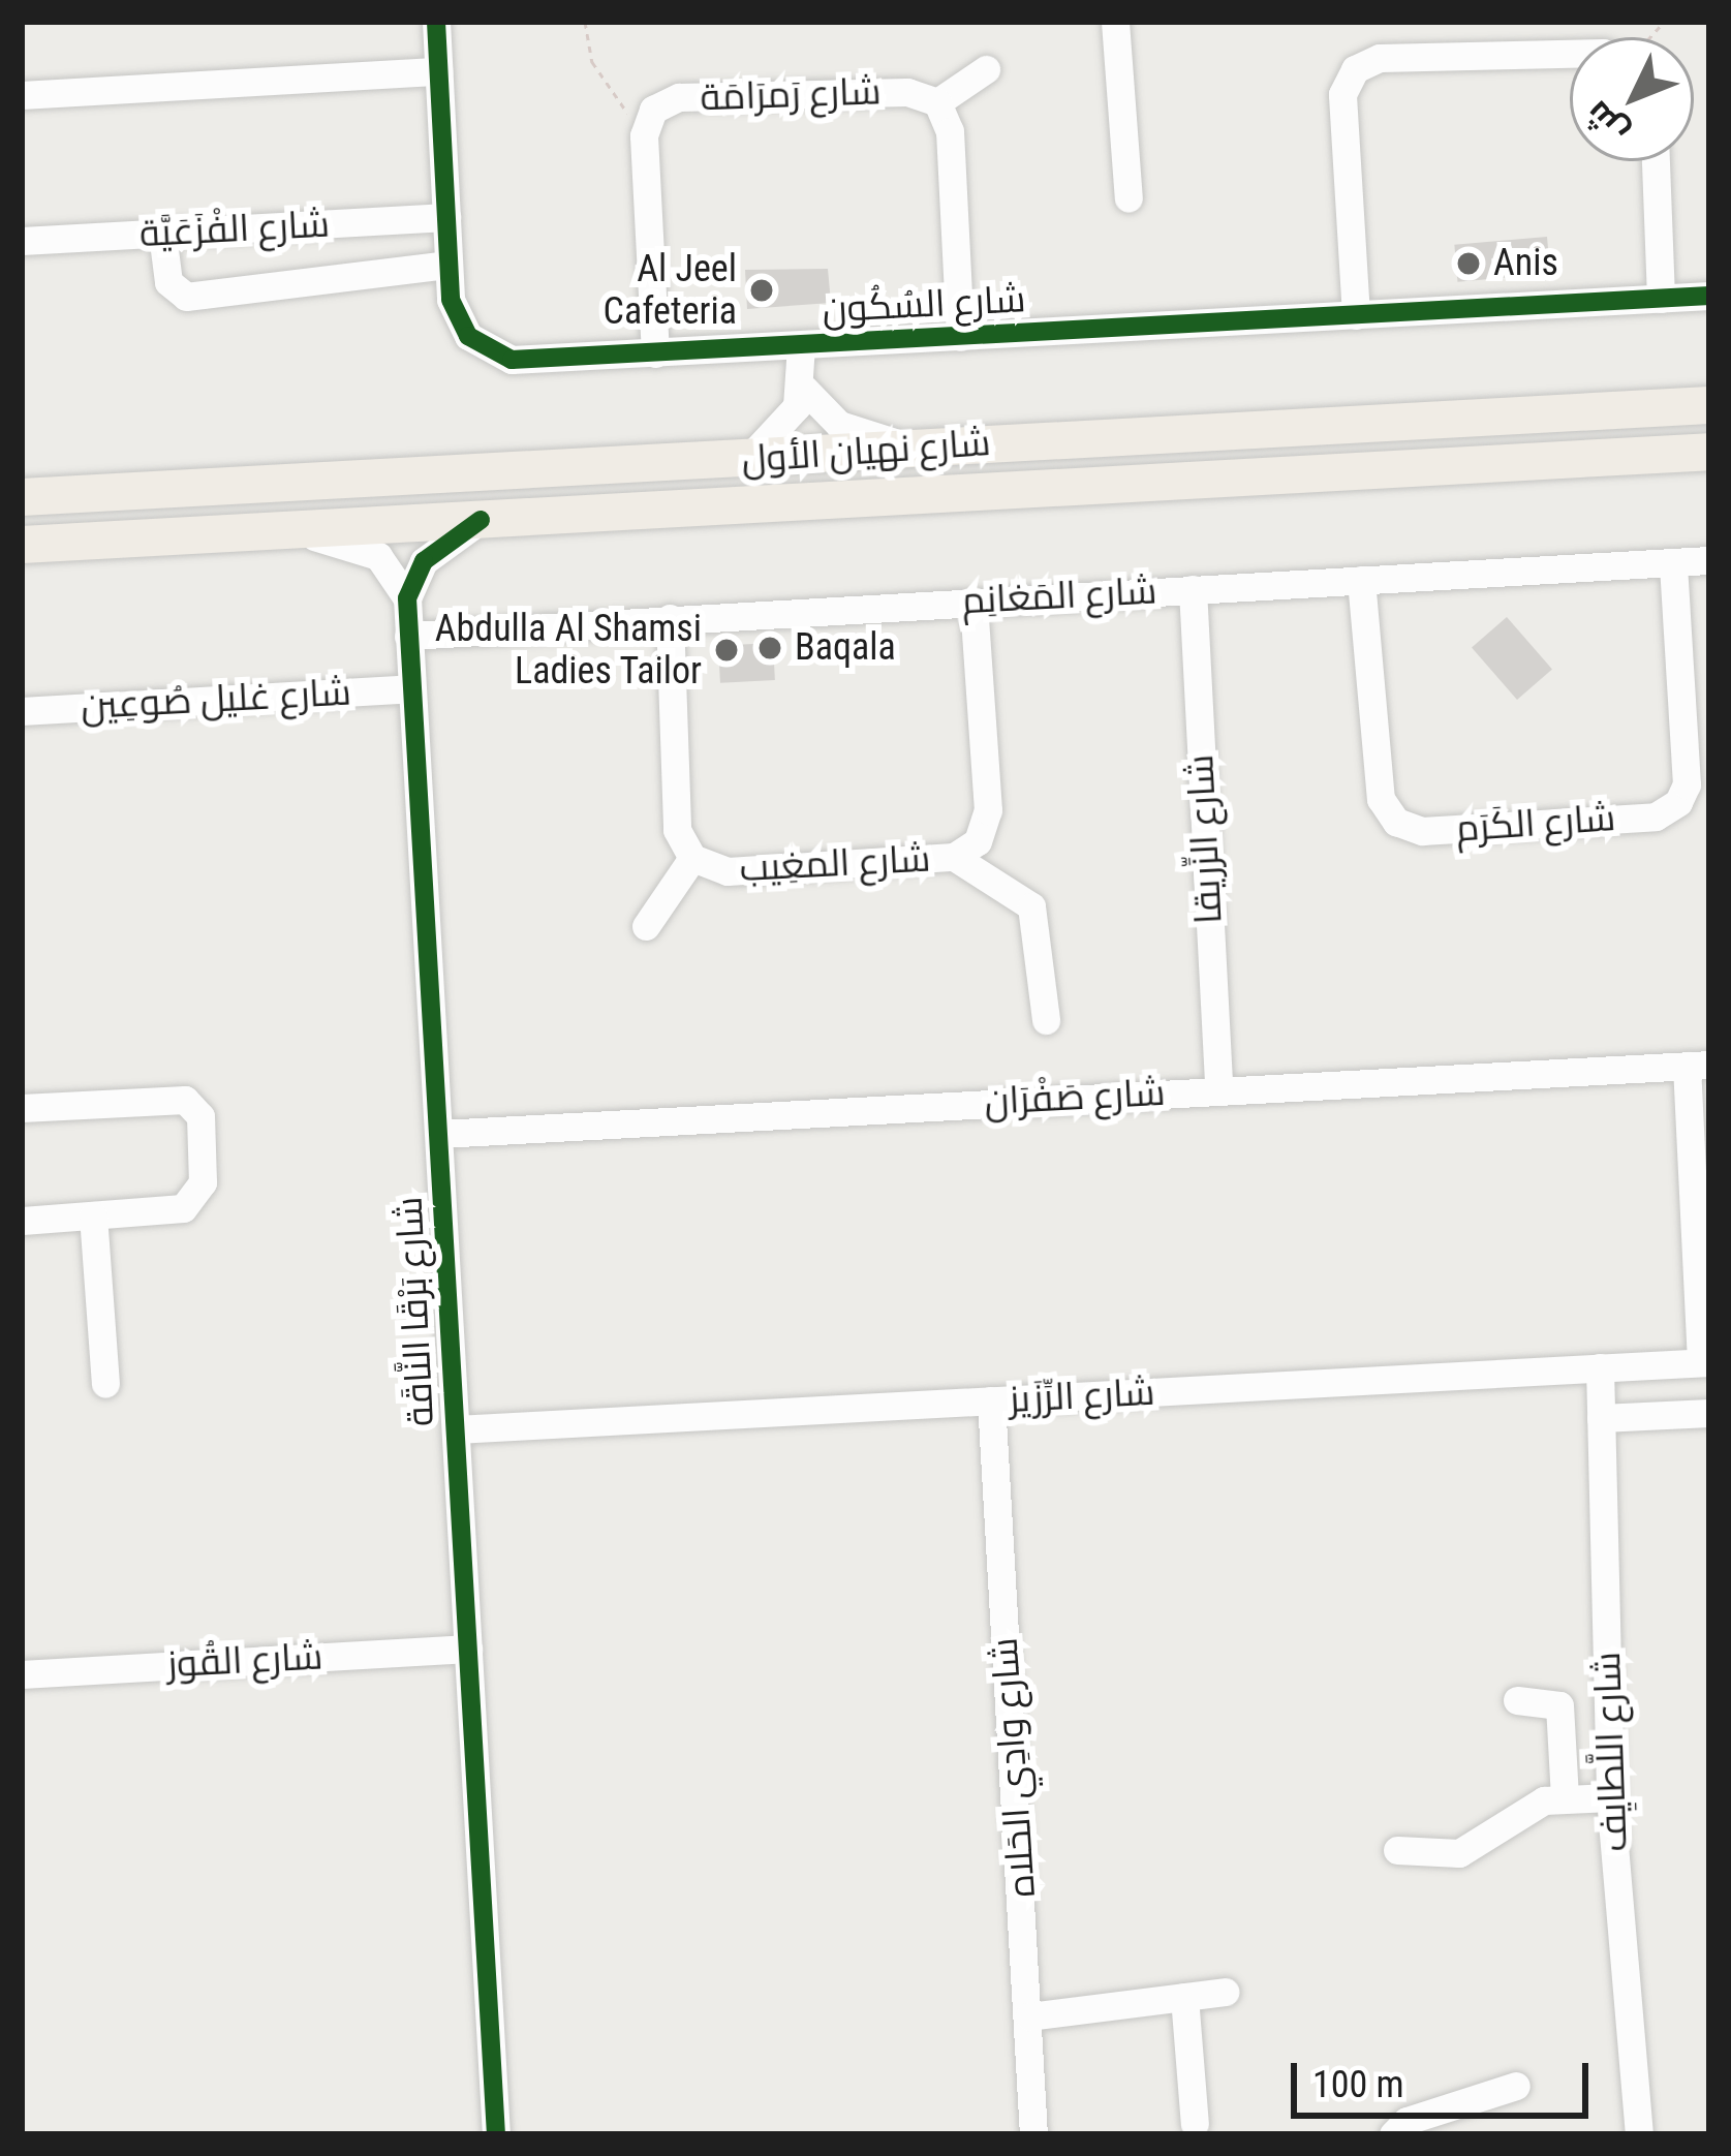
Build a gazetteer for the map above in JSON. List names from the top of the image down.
{
  "streets": {
    "main road": ["شارع نهيان الأول"],
    "street": [
      "شارع رَمرَامَة",
      "شارع الفْزَعَيَّة",
      "شارع السُكُون",
      "شارع المَغانِم",
      "شارع غليل صُوعِين",
      "شارع الكَرَم",
      "شارع الزِّريقا",
      "شارع المغِيب",
      "شارع صَفْرَان",
      "شارع بَرْقَا النَّاقَة",
      "شارع الرِّزَيز",
      "شارع القُوز",
      "شارع اللَّطايِف",
      "شارع وادِي الحَلاه"
    ]
  },
  "crossings": [
    ["شارع الفْزَعَيَّة", "شارع السُكُون"],
    ["شارع المَغانِم", "شارع الكَرَم"],
    ["شارع المَغانِم", "شارع الزِّريقا"],
    ["شارع المَغانِم", "شارع المغِيب"],
    ["شارع المَغانِم", "شارع بَرْقَا النَّاقَة"],
    ["شارع غليل صُوعِين", "شارع بَرْقَا النَّاقَة"],
    ["شارع الزِّريقا", "شارع صَفْرَان"],
    ["شارع صَفْرَان", "شارع بَرْقَا النَّاقَة"],
    ["شارع بَرْقَا النَّاقَة", "شارع الرِّزَيز"],
    ["شارع بَرْقَا النَّاقَة", "شارع القُوز"],
    ["شارع الرِّزَيز", "شارع اللَّطايِف"],
    ["شارع الرِّزَيز", "شارع وادِي الحَلاه"]
  ],
  "places": [
    "Anis",
    "Al Jeel Cafeteria",
    "Baqala",
    "Abdulla Al Shamsi Ladies Tailor"
  ],
  "scale_bar": "100 m",
  "north": "bottom left"
}
